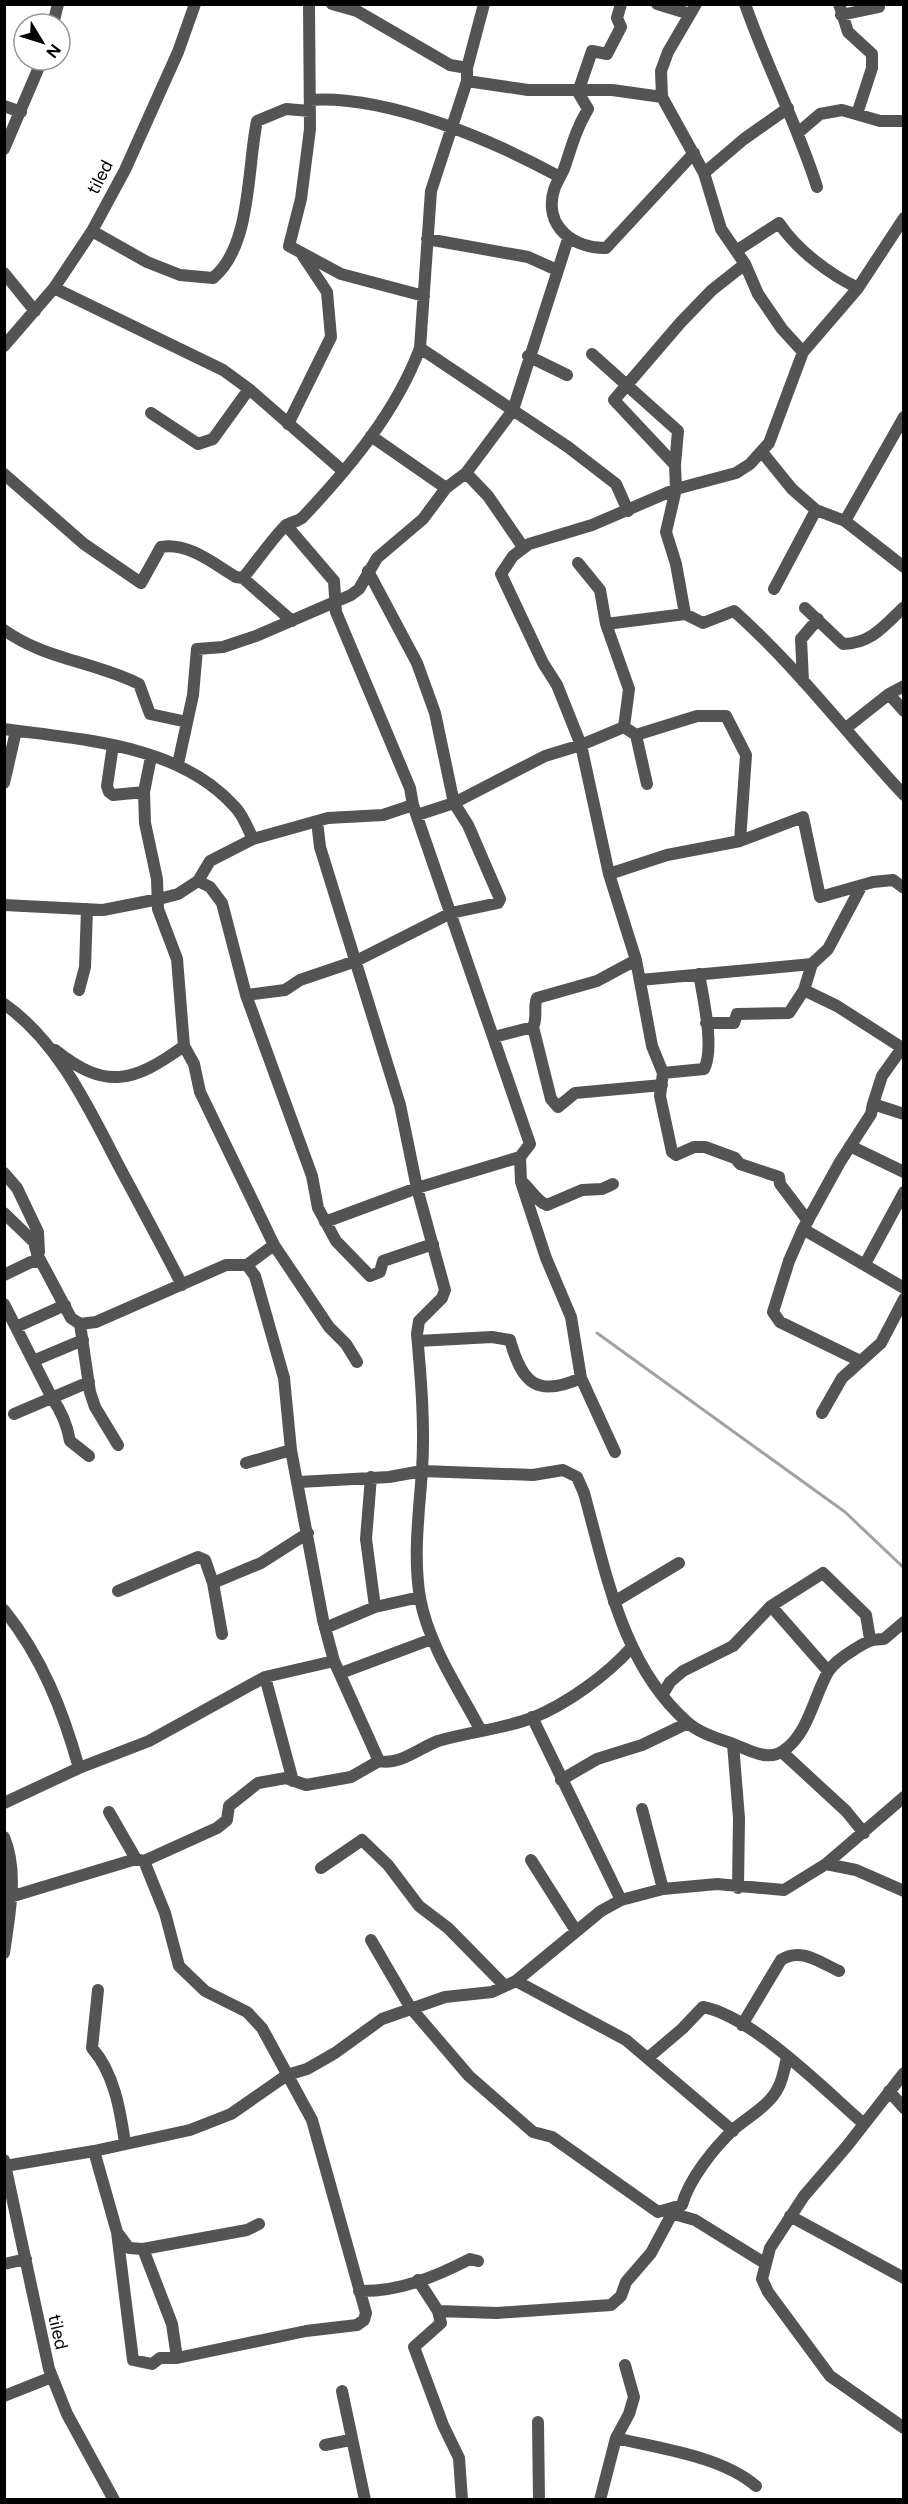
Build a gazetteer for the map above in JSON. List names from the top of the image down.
{
  "streets": {
    "street": ["tiled"]
  },
  "north": "bottom right"
}
